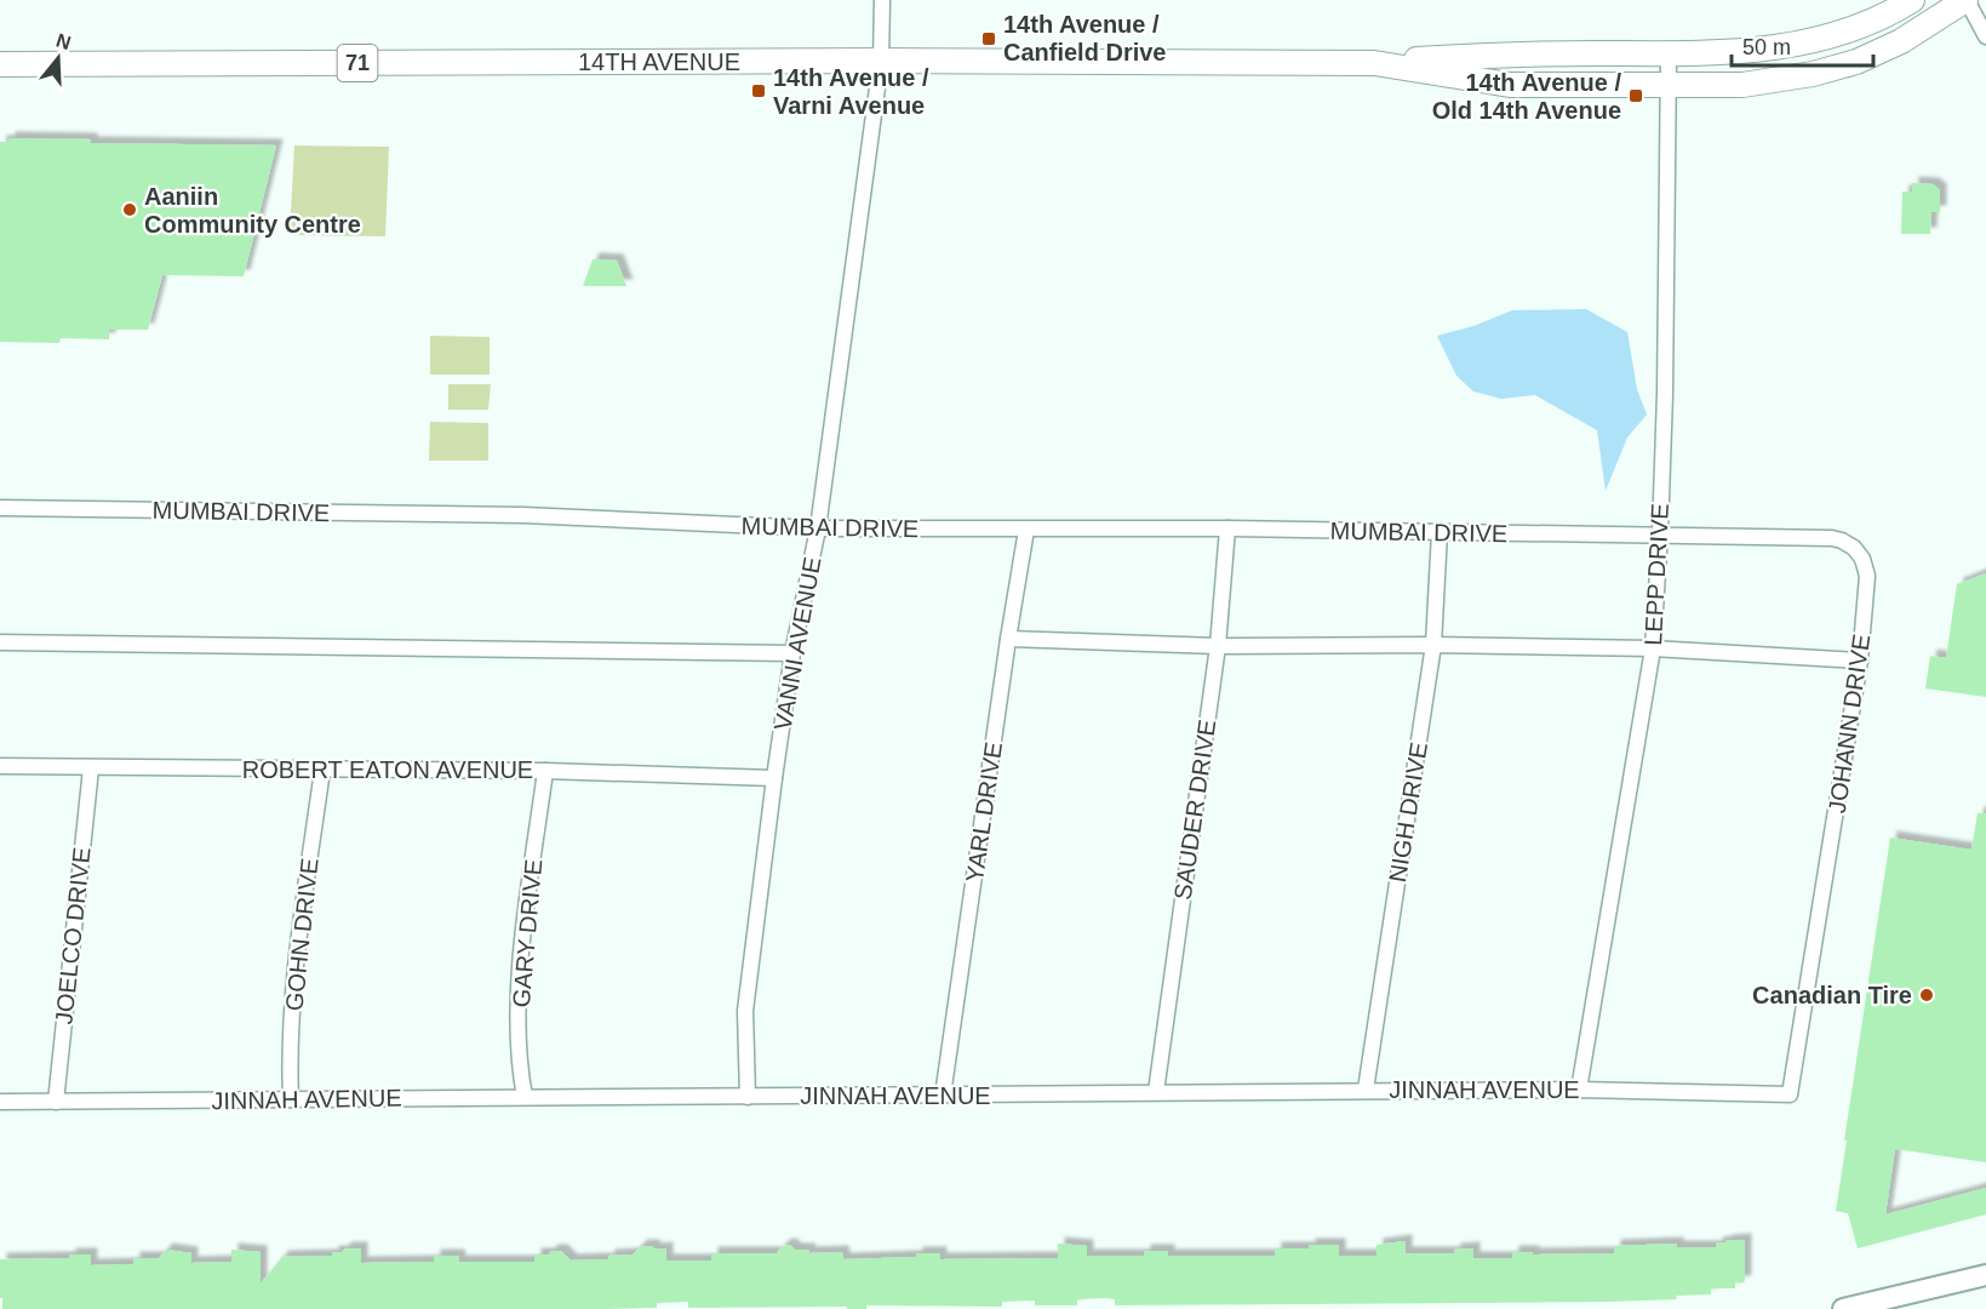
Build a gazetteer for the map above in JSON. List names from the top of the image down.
{
  "streets": {
    "main road": ["14TH AVENUE", "71"],
    "street": [
      "MUMBAI DRIVE",
      "LEPP DRIVE",
      "VANNI AVENUE",
      "JOHANN DRIVE",
      "ROBERT EATON AVENUE",
      "SAUDER DRIVE",
      "YARL DRIVE",
      "NIGH DRIVE",
      "GARY DRIVE",
      "GOHN DRIVE",
      "JOELCO DRIVE",
      "JINNAH AVENUE"
    ]
  },
  "crossings": [
    ["14TH AVENUE", "LEPP DRIVE"],
    ["14TH AVENUE", "VANNI AVENUE"],
    ["MUMBAI DRIVE", "LEPP DRIVE"],
    ["MUMBAI DRIVE", "VANNI AVENUE"],
    ["MUMBAI DRIVE", "JOHANN DRIVE"],
    ["MUMBAI DRIVE", "SAUDER DRIVE"],
    ["MUMBAI DRIVE", "YARL DRIVE"],
    ["MUMBAI DRIVE", "NIGH DRIVE"],
    ["LEPP DRIVE", "JOHANN DRIVE"],
    ["LEPP DRIVE", "JINNAH AVENUE"],
    ["VANNI AVENUE", "ROBERT EATON AVENUE"],
    ["VANNI AVENUE", "JINNAH AVENUE"],
    ["JOHANN DRIVE", "JINNAH AVENUE"],
    ["ROBERT EATON AVENUE", "GARY DRIVE"],
    ["ROBERT EATON AVENUE", "GOHN DRIVE"],
    ["ROBERT EATON AVENUE", "JOELCO DRIVE"],
    ["SAUDER DRIVE", "JINNAH AVENUE"],
    ["YARL DRIVE", "JINNAH AVENUE"],
    ["NIGH DRIVE", "JINNAH AVENUE"],
    ["GARY DRIVE", "JINNAH AVENUE"],
    ["GOHN DRIVE", "JINNAH AVENUE"],
    ["JOELCO DRIVE", "JINNAH AVENUE"]
  ],
  "places": {
    "transit": ["14th Avenue / Canfield Drive", "14th Avenue / Varni Avenue", "14th Avenue / Old 14th Avenue"],
    "other": ["Aaniin Community Centre", "Canadian Tire"]
  },
  "scale_bar": "50 m",
  "north": "top"
}
